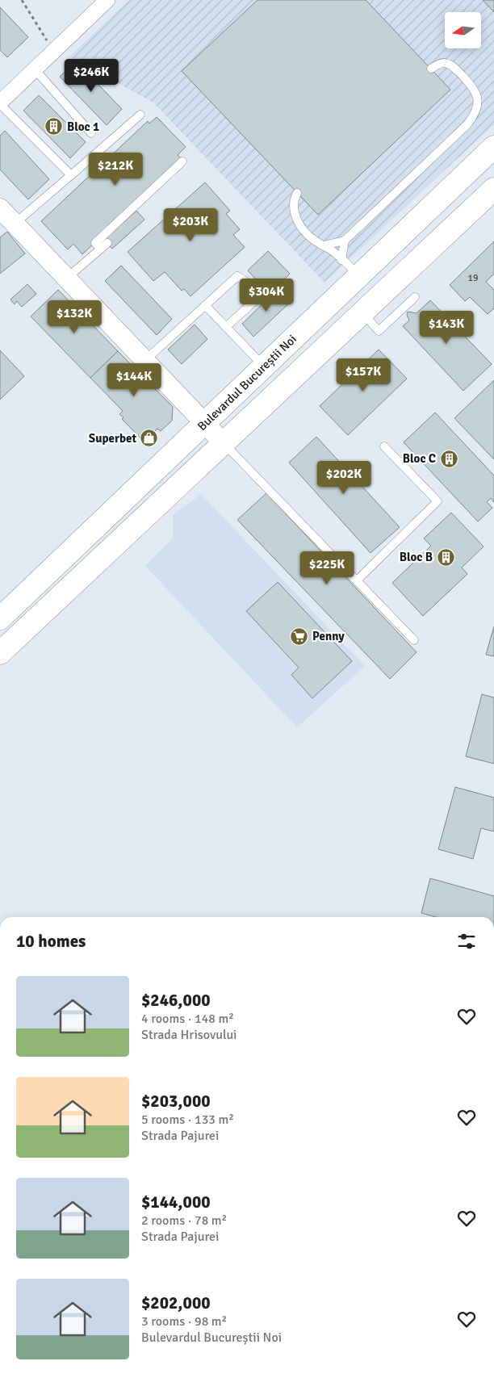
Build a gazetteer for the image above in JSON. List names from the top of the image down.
{
  "streets": {
    "main road": ["Bulevardul Bucureștii Noi"]
  },
  "places": {
    "building": ["Bloc 1", "Bloc C", "Bloc B"],
    "shop": ["Superbet"],
    "supermarket": ["Penny"]
  },
  "house_numbers": ["19"],
  "north": "left",
  "page": {
    "price": [
      "$246K",
      "$212K",
      "$203K",
      "$304K",
      "$132K",
      "$143K",
      "$157K",
      "$144K",
      "$202K",
      "$225K"
    ],
    "heading": "10 homes",
    "list": [
      {
        "name": "$246,000",
        "note": "4 rooms · 148 m² · Strada Hrisovului"
      },
      {
        "name": "$203,000",
        "note": "5 rooms · 133 m² · Strada Pajurei"
      },
      {
        "name": "$144,000",
        "note": "2 rooms · 78 m² · Strada Pajurei"
      },
      {
        "name": "$202,000",
        "note": "3 rooms · 98 m² · Bulevardul Bucureștii Noi"
      }
    ]
  }
}
